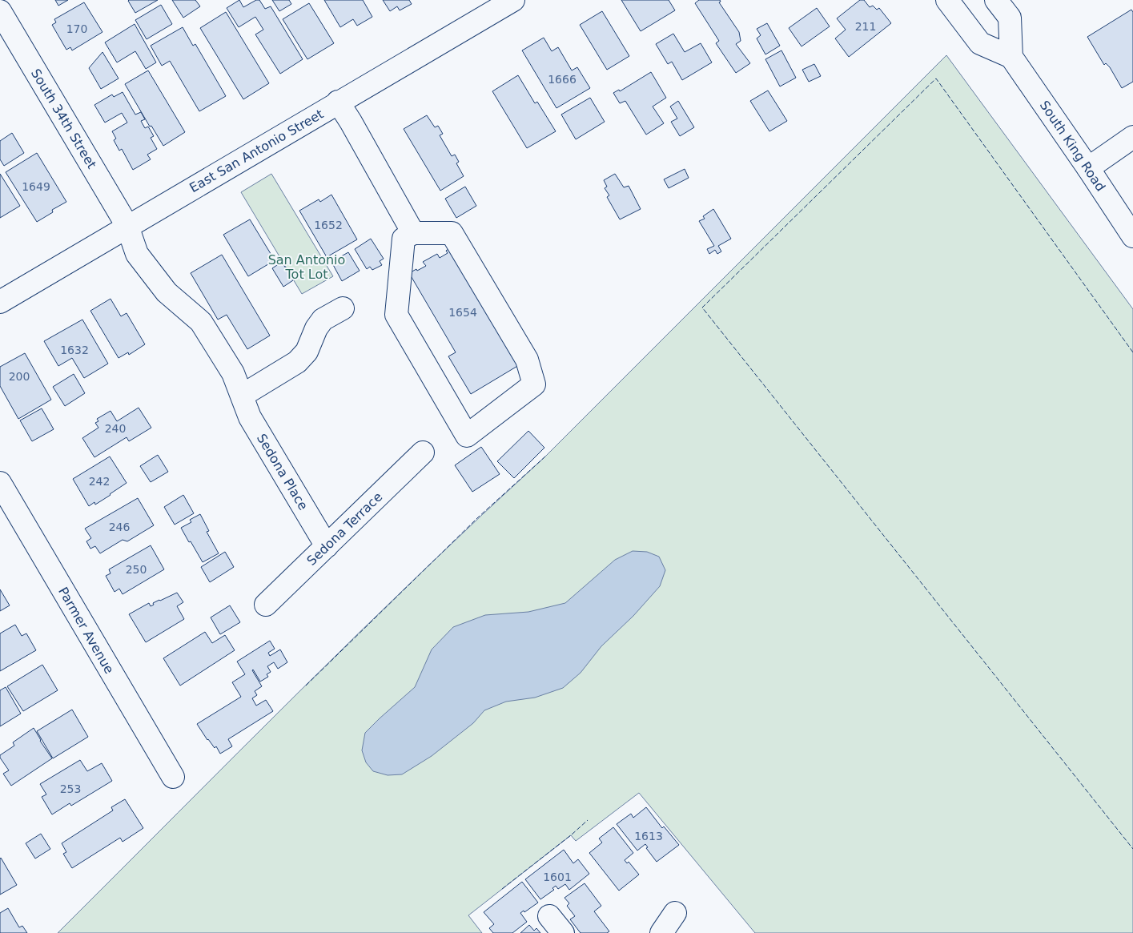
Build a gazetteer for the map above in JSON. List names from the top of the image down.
{
  "streets": {
    "street": [
      "South 34th Street",
      "South King Road",
      "East San Antonio Street",
      "Sedona Place",
      "Sedona Terrace",
      "Parmer Avenue"
    ]
  },
  "crossings": [
    ["South 34th Street", "East San Antonio Street"],
    ["South 34th Street", "Sedona Place"],
    ["East San Antonio Street", "Sedona Place"],
    ["Sedona Place", "Sedona Terrace"]
  ],
  "parks": ["San Antonio Tot Lot"],
  "house_numbers": [
    "211",
    "170",
    "1666",
    "1649",
    "1652",
    "1654",
    "1632",
    "200",
    "240",
    "242",
    "246",
    "250",
    "253",
    "1613",
    "1601"
  ]
}
